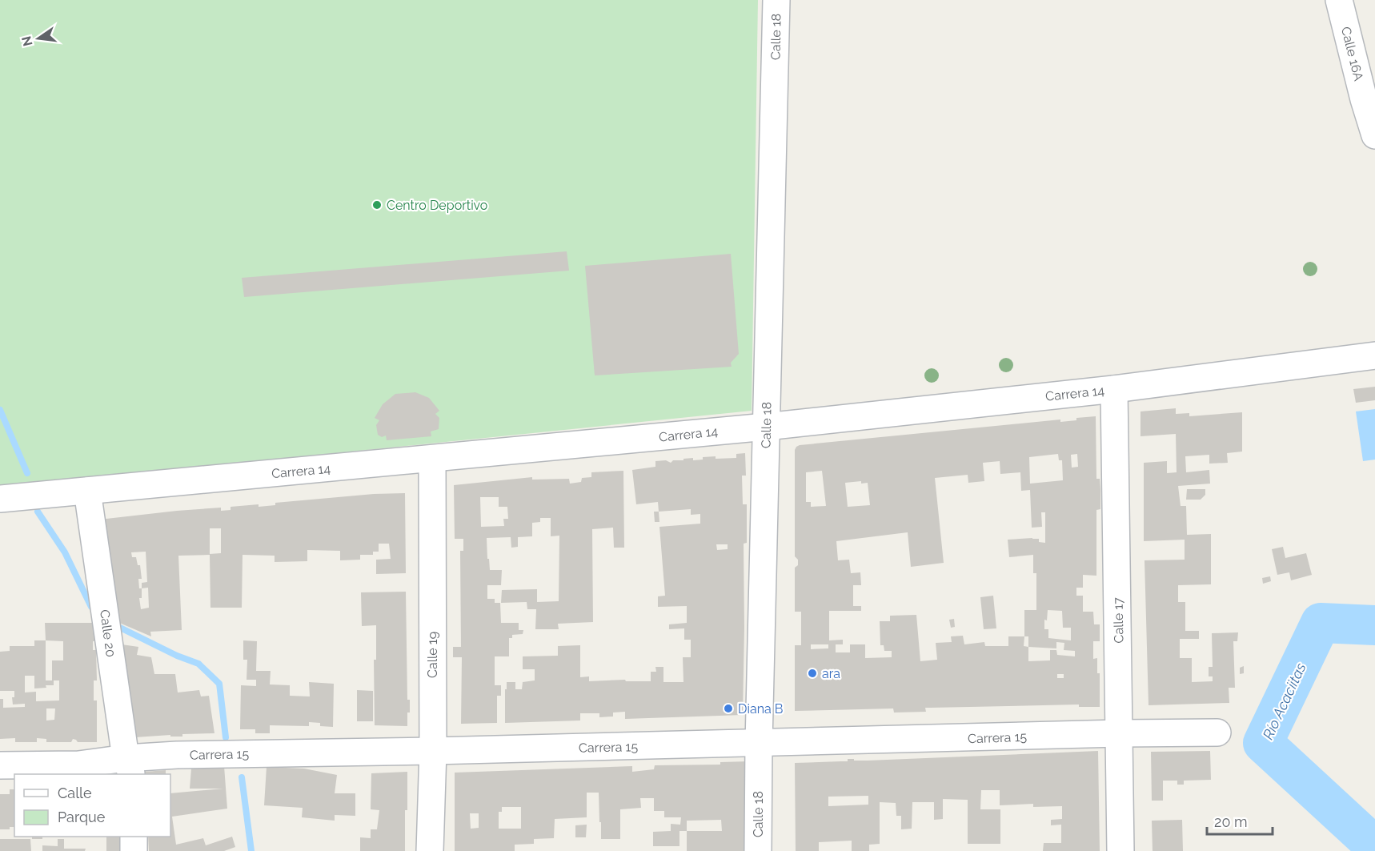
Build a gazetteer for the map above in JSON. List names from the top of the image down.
{
  "streets": {
    "street": [
      "Calle 18",
      "Calle 16A",
      "Carrera 14",
      "Calle 17",
      "Calle 20",
      "Calle 19",
      "Carrera 15"
    ]
  },
  "crossings": [
    ["Calle 18", "Carrera 14"],
    ["Calle 18", "Carrera 15"],
    ["Carrera 14", "Calle 17"],
    ["Carrera 14", "Calle 20"],
    ["Carrera 14", "Calle 19"],
    ["Calle 17", "Carrera 15"],
    ["Calle 20", "Carrera 15"],
    ["Calle 19", "Carrera 15"]
  ],
  "water": ["Río Acaciitas"],
  "places": ["Centro Deportivo", "ara", "Diana B"],
  "legend": ["Calle", "Parque"],
  "scale_bar": "20 m",
  "north": "left"
}
